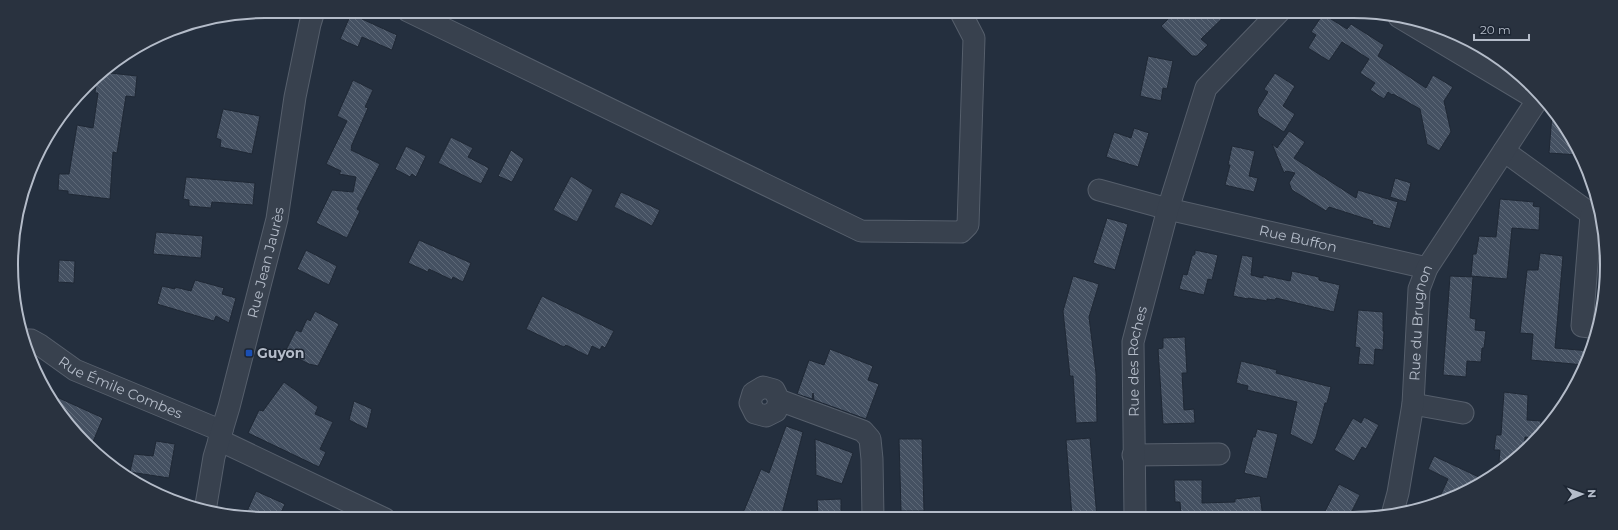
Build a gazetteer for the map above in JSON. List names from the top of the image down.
{
  "streets": {
    "street": [
      "Rue Buffon",
      "Rue Jean Jaurès",
      "Rue du Brugnon",
      "Rue des Roches",
      "Rue Émile Combes"
    ]
  },
  "crossings": [
    ["Rue Buffon", "Rue du Brugnon"],
    ["Rue Buffon", "Rue des Roches"],
    ["Rue Jean Jaurès", "Rue Émile Combes"]
  ],
  "places": {
    "transit": ["Guyon"]
  },
  "scale_bar": "20 m",
  "north": "right"
}
